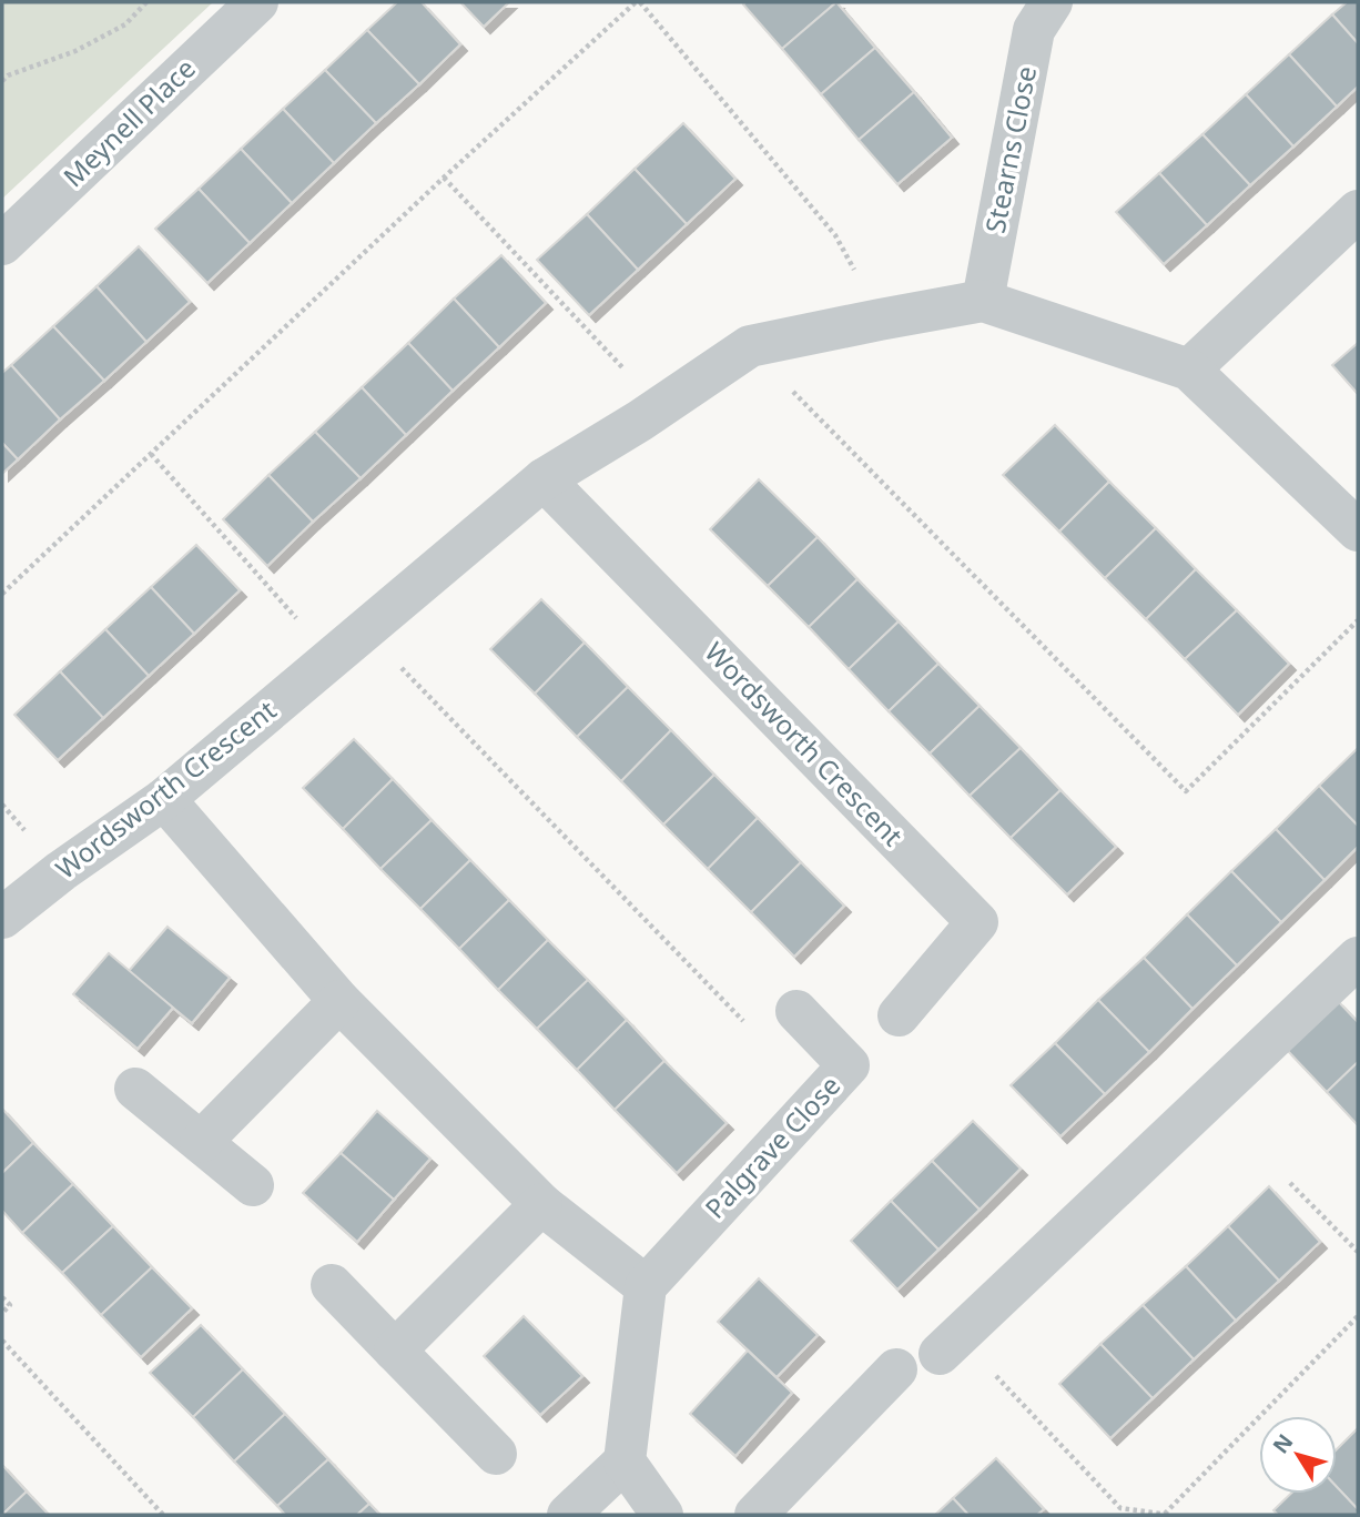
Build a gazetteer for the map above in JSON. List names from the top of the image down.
{
  "streets": {
    "street": [
      "Meynell Place",
      "Stearns Close",
      "Wordsworth Crescent",
      "Palgrave Close"
    ]
  },
  "crossings": [
    ["Stearns Close", "Wordsworth Crescent"]
  ],
  "north": "top left"
}
